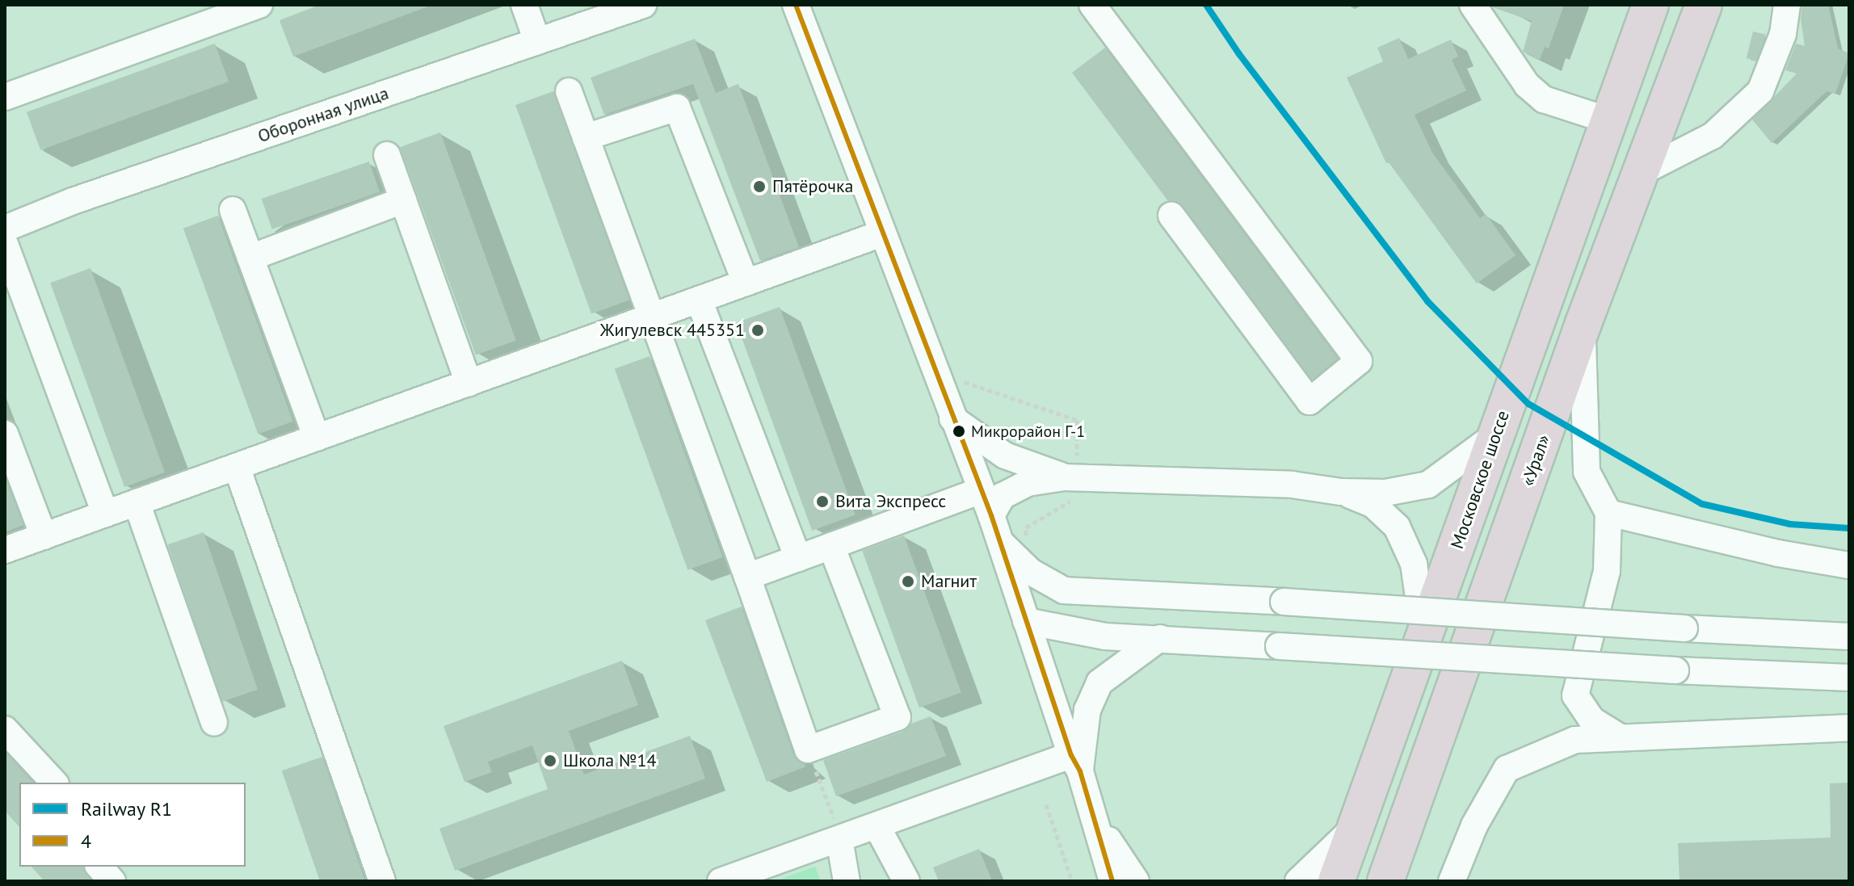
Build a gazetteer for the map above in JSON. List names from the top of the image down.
{
  "streets": {
    "highway": ["«Урал»", "Московское шоссе"],
    "street": ["Оборонная улица"]
  },
  "places": [
    "Пятёрочка",
    "Жигулевск 445351",
    "Микрорайон Г-1",
    "Вита Экспресс",
    "Магнит",
    "Школа №14"
  ],
  "lines": ["rail line R1", "transit line 4"],
  "legend": ["Railway R1", "4"]
}
